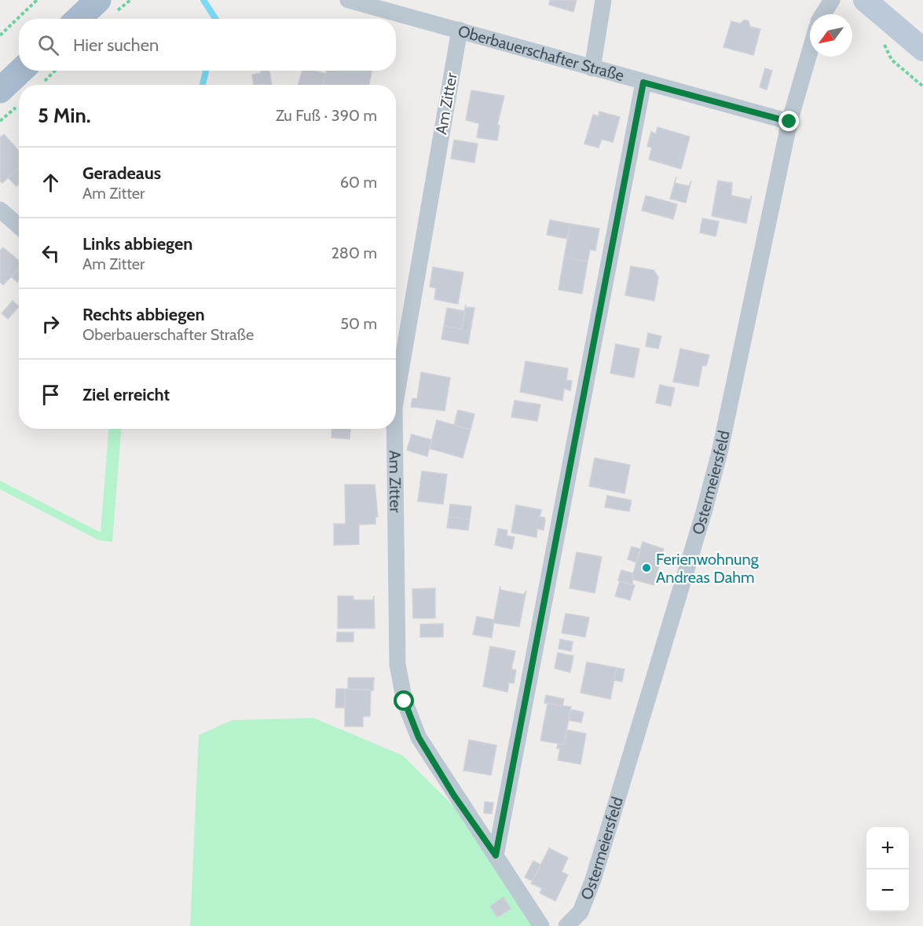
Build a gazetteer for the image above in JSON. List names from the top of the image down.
{
  "streets": {
    "street": ["Oberbauerschafter Straße", "Am Zitter", "Ostermeiersfeld"]
  },
  "crossings": [
    ["Oberbauerschafter Straße", "Am Zitter"],
    ["Oberbauerschafter Straße", "Ostermeiersfeld"]
  ],
  "places": ["Ferienwohnung Andreas Dahm"],
  "north": "bottom left",
  "page": {
    "search": "Hier suchen",
    "heading": ["5 Min.", "Zu Fuß · 390 m"],
    "list": [
      ["Geradeaus", "Am Zitter", "60 m"],
      ["Links abbiegen", "Am Zitter", "280 m"],
      ["Rechts abbiegen", "Oberbauerschafter Straße", "50 m"],
      "Ziel erreicht"
    ],
    "map_buttons": ["+", "−"]
  }
}
